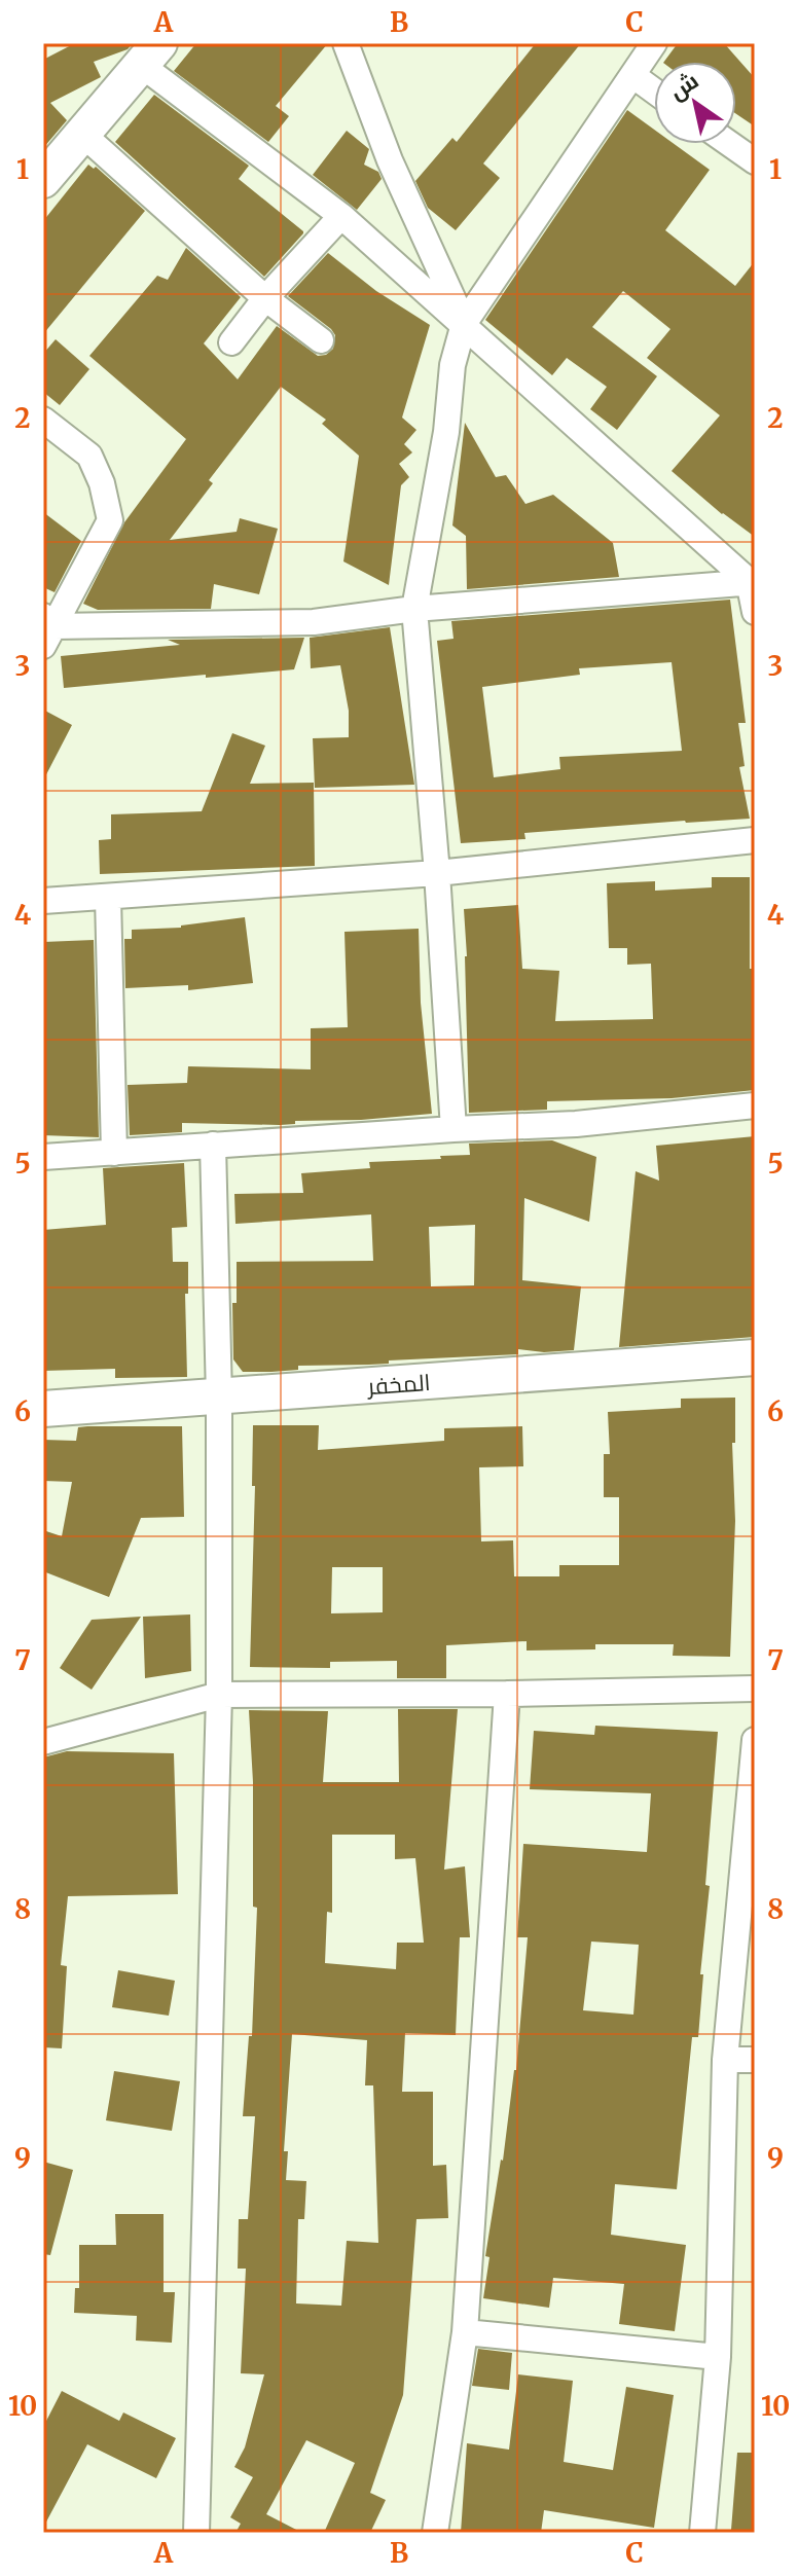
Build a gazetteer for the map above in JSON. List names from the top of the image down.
{
  "streets": {
    "street": ["المخفر"]
  },
  "north": "top left",
  "grid": {
    "columns": ["A", "B", "C"],
    "rows": [
      "1",
      "2",
      "3",
      "4",
      "5",
      "6",
      "7",
      "8",
      "9",
      "10"
    ]
  }
}
